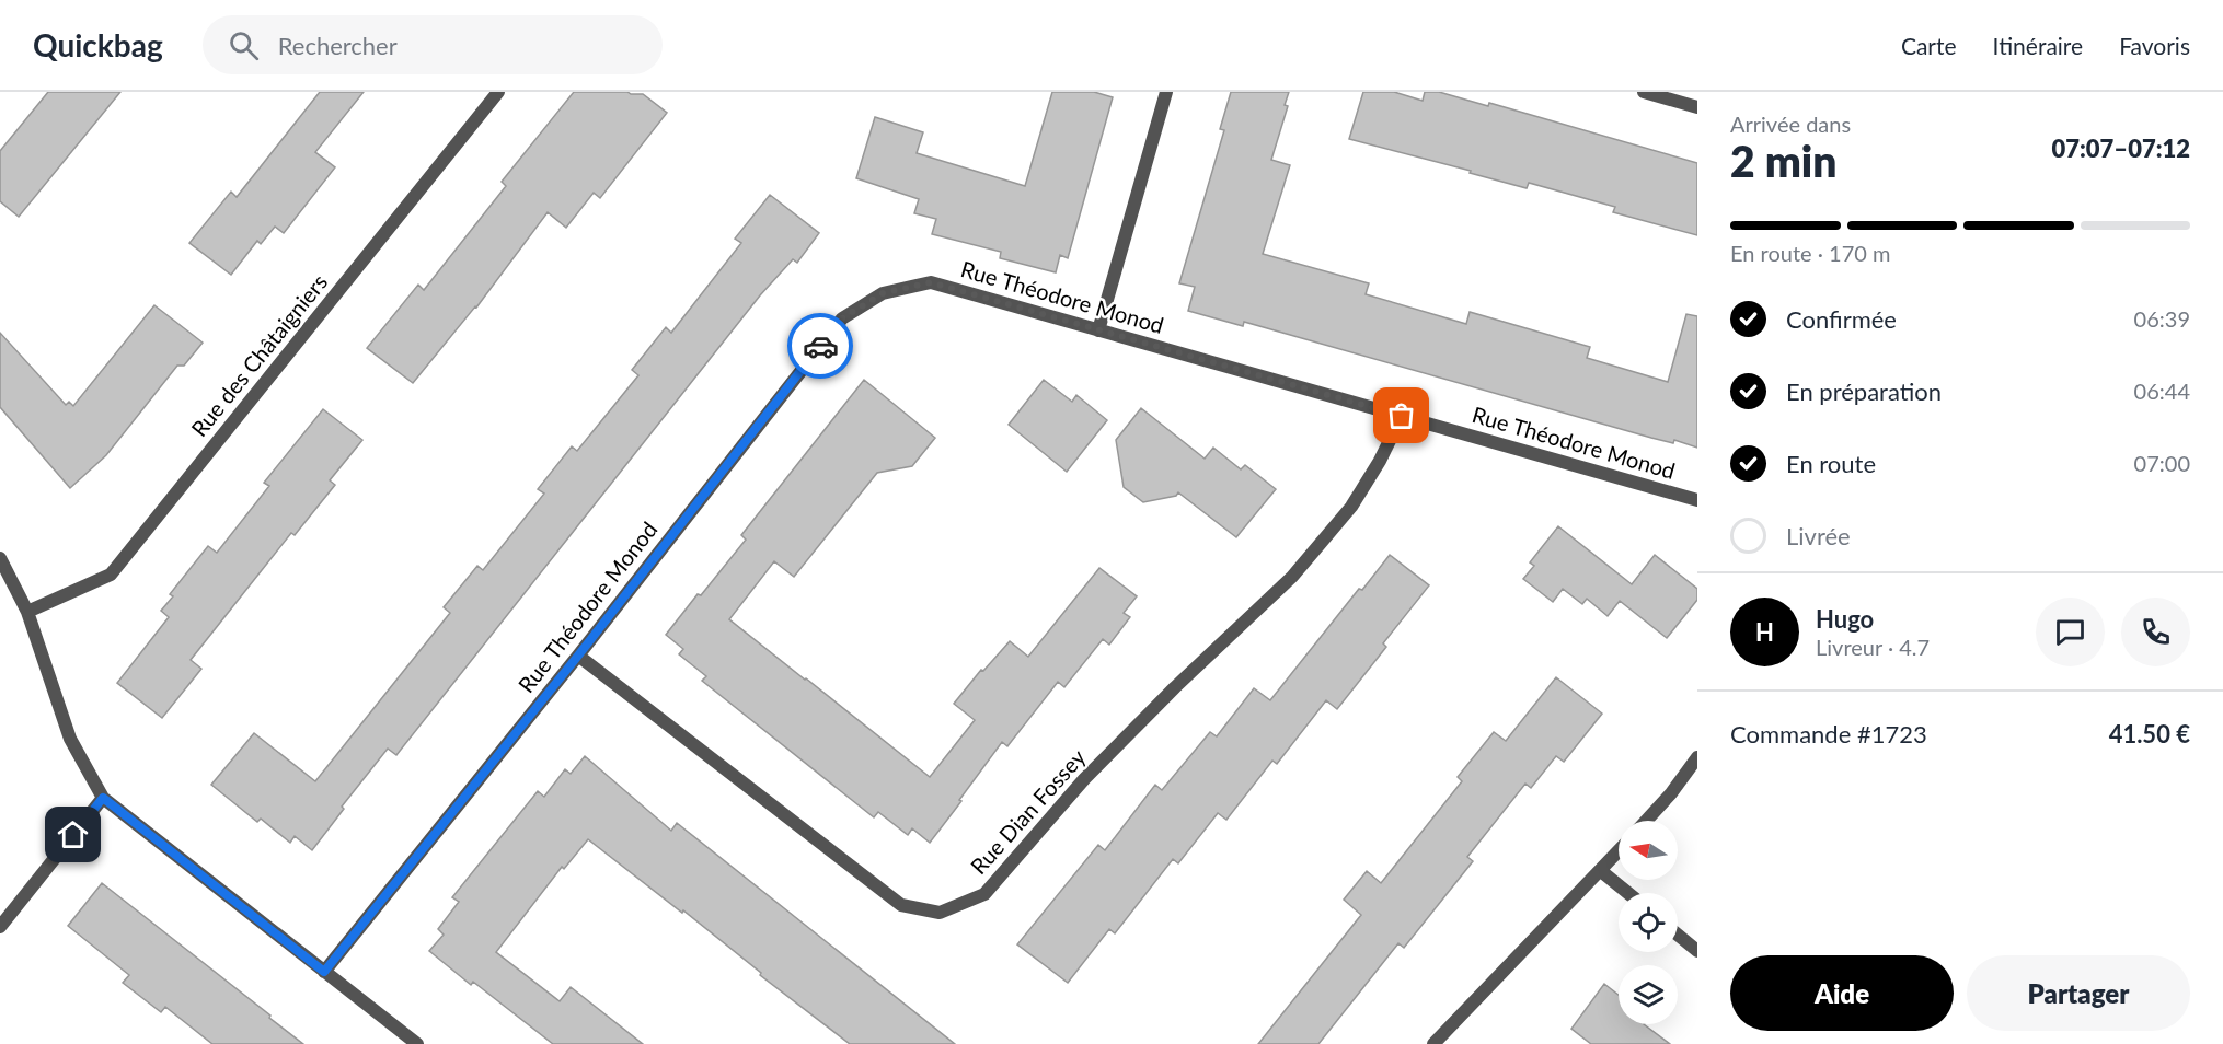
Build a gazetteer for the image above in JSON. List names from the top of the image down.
{
  "streets": {
    "street": ["Rue Théodore Monod", "Rue des Châtaigniers", "Rue Dian Fossey"]
  },
  "crossings": [
    ["Rue Théodore Monod", "Rue Dian Fossey"]
  ],
  "north": "left",
  "page": {
    "header": "Quickbag",
    "search": "Rechercher",
    "nav": ["Carte", "Itinéraire", "Favoris"],
    "heading": ["2 min", "Arrivée dans", "07:07–07:12"],
    "panel": [
      "Hugo",
      "Livreur · 4.7",
      "Commande #1723",
      "41.50 €"
    ],
    "bar": "En route · 170 m",
    "list": [
      ["Confirmée", "06:39"],
      ["En préparation", "06:44"],
      ["En route", "07:00"],
      "Livrée"
    ],
    "round": "H",
    "buttons": ["Aide", "Partager"]
  }
}
